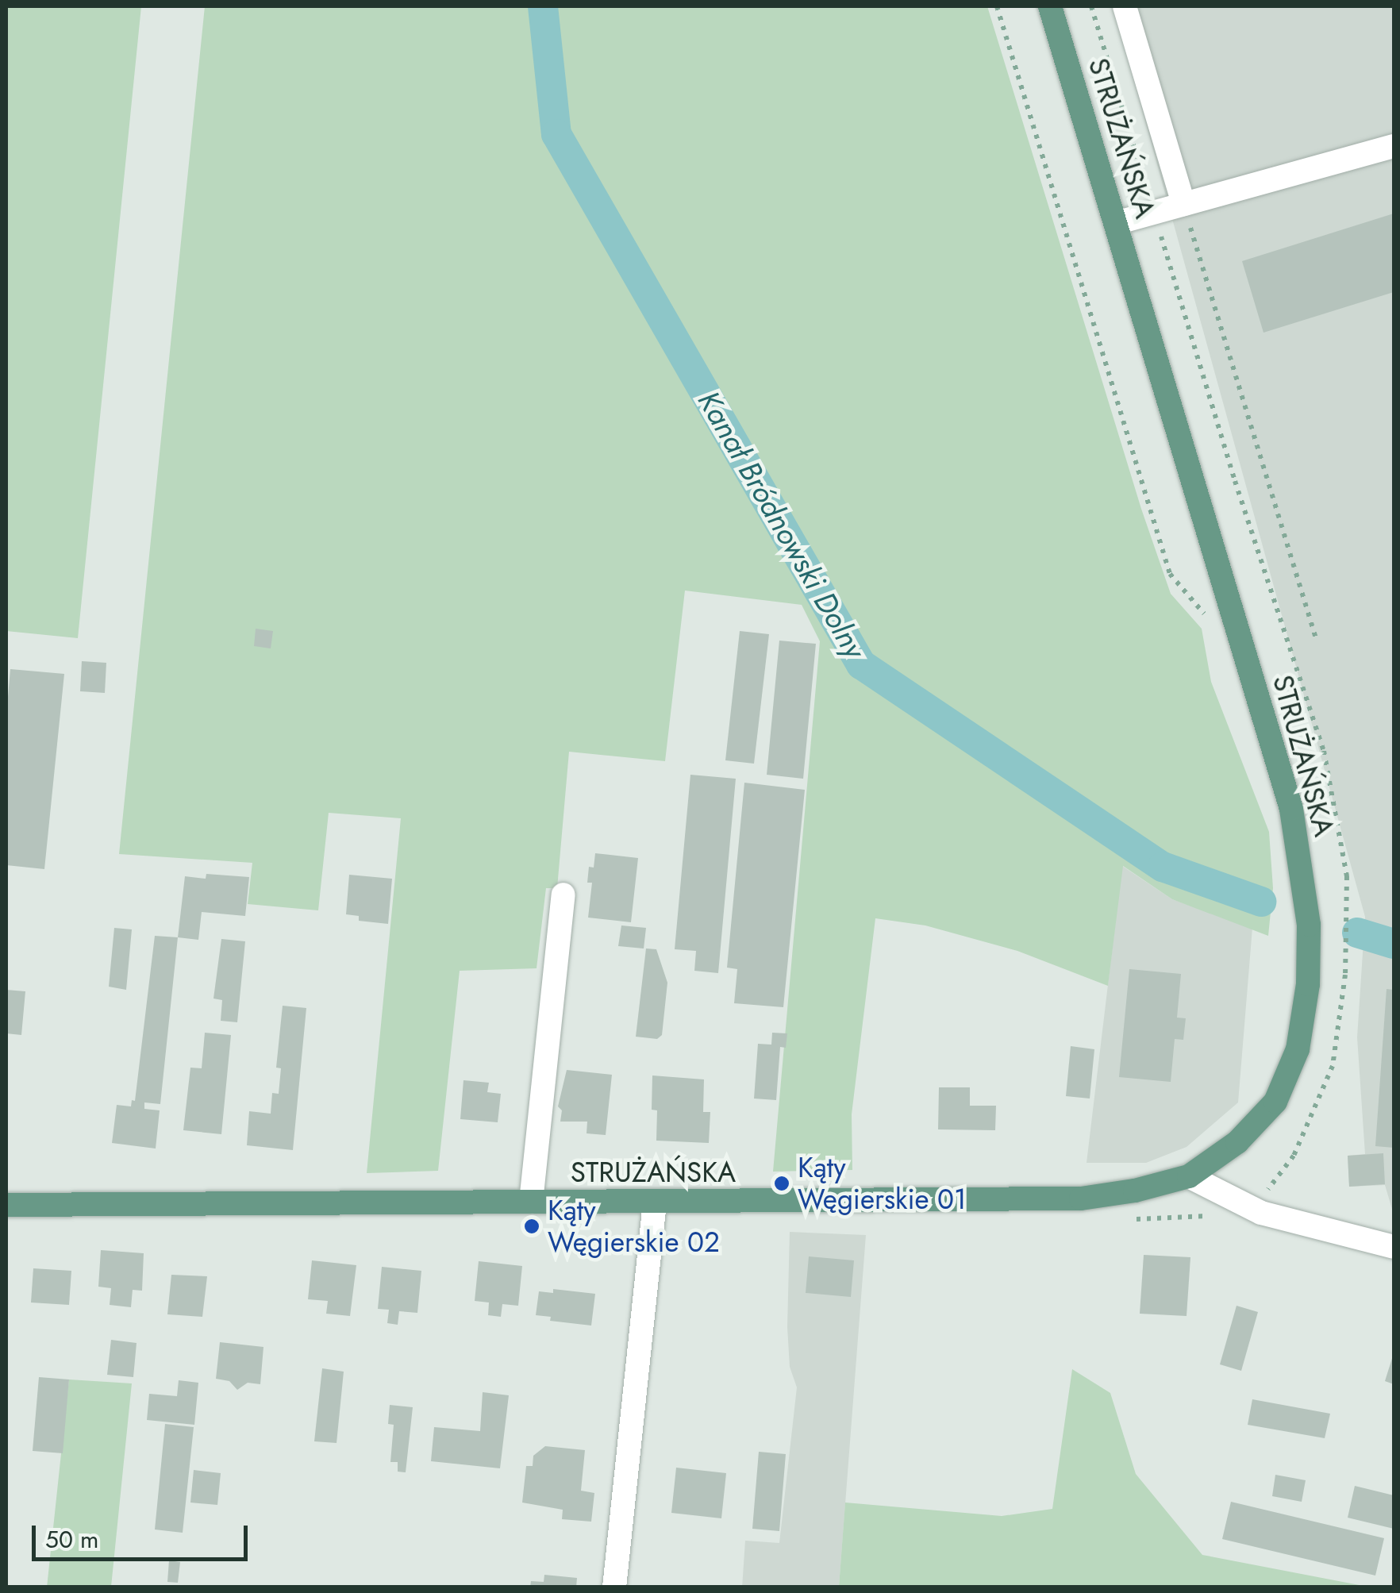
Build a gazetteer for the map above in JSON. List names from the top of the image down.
{
  "streets": {
    "main road": ["STRUŻAŃSKA"]
  },
  "water": ["Kanał Bródnowski Dolny"],
  "places": ["Kąty Węgierskie 01", "Kąty Węgierskie 02"],
  "scale_bar": "50 m"
}
